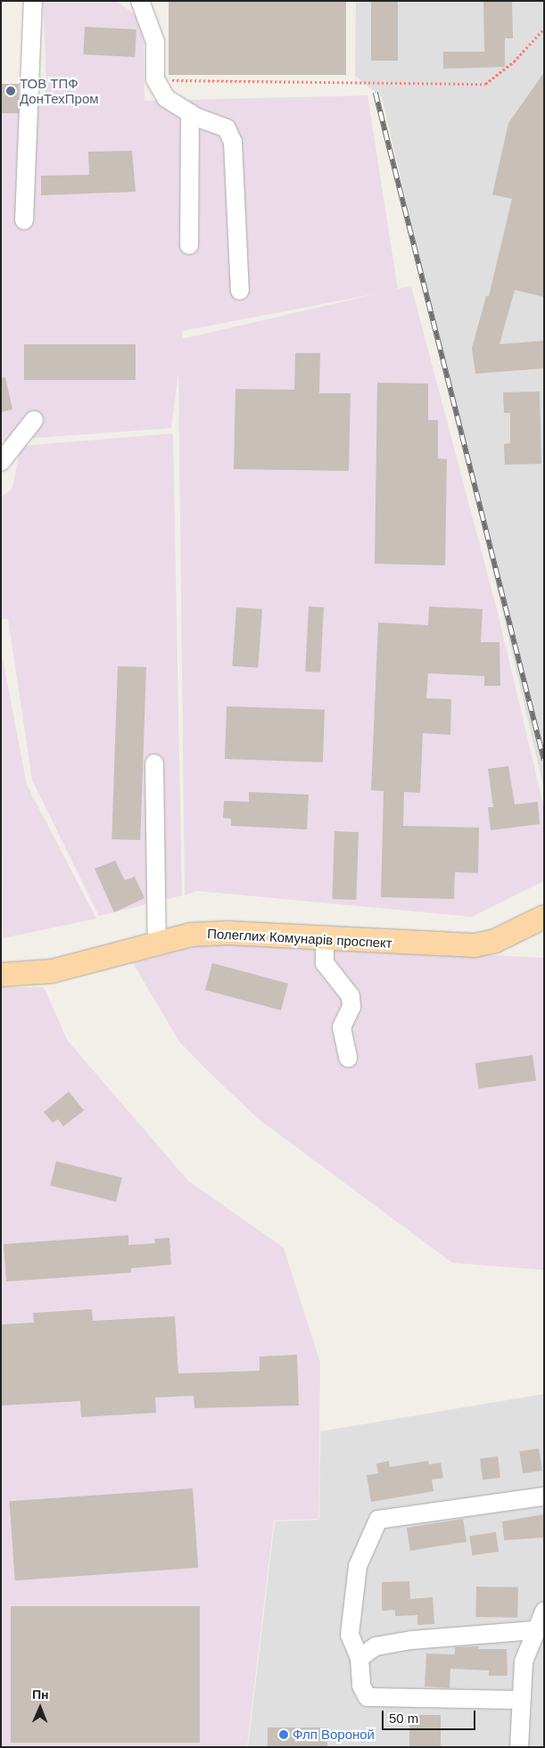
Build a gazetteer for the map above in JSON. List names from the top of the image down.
{
  "streets": {
    "main road": ["Полеглих Комунарів проспект"]
  },
  "places": ["ТОВ ТПФ ДонТехПром", "Флп Вороной"],
  "scale_bar": "50 m",
  "north": "top"
}
